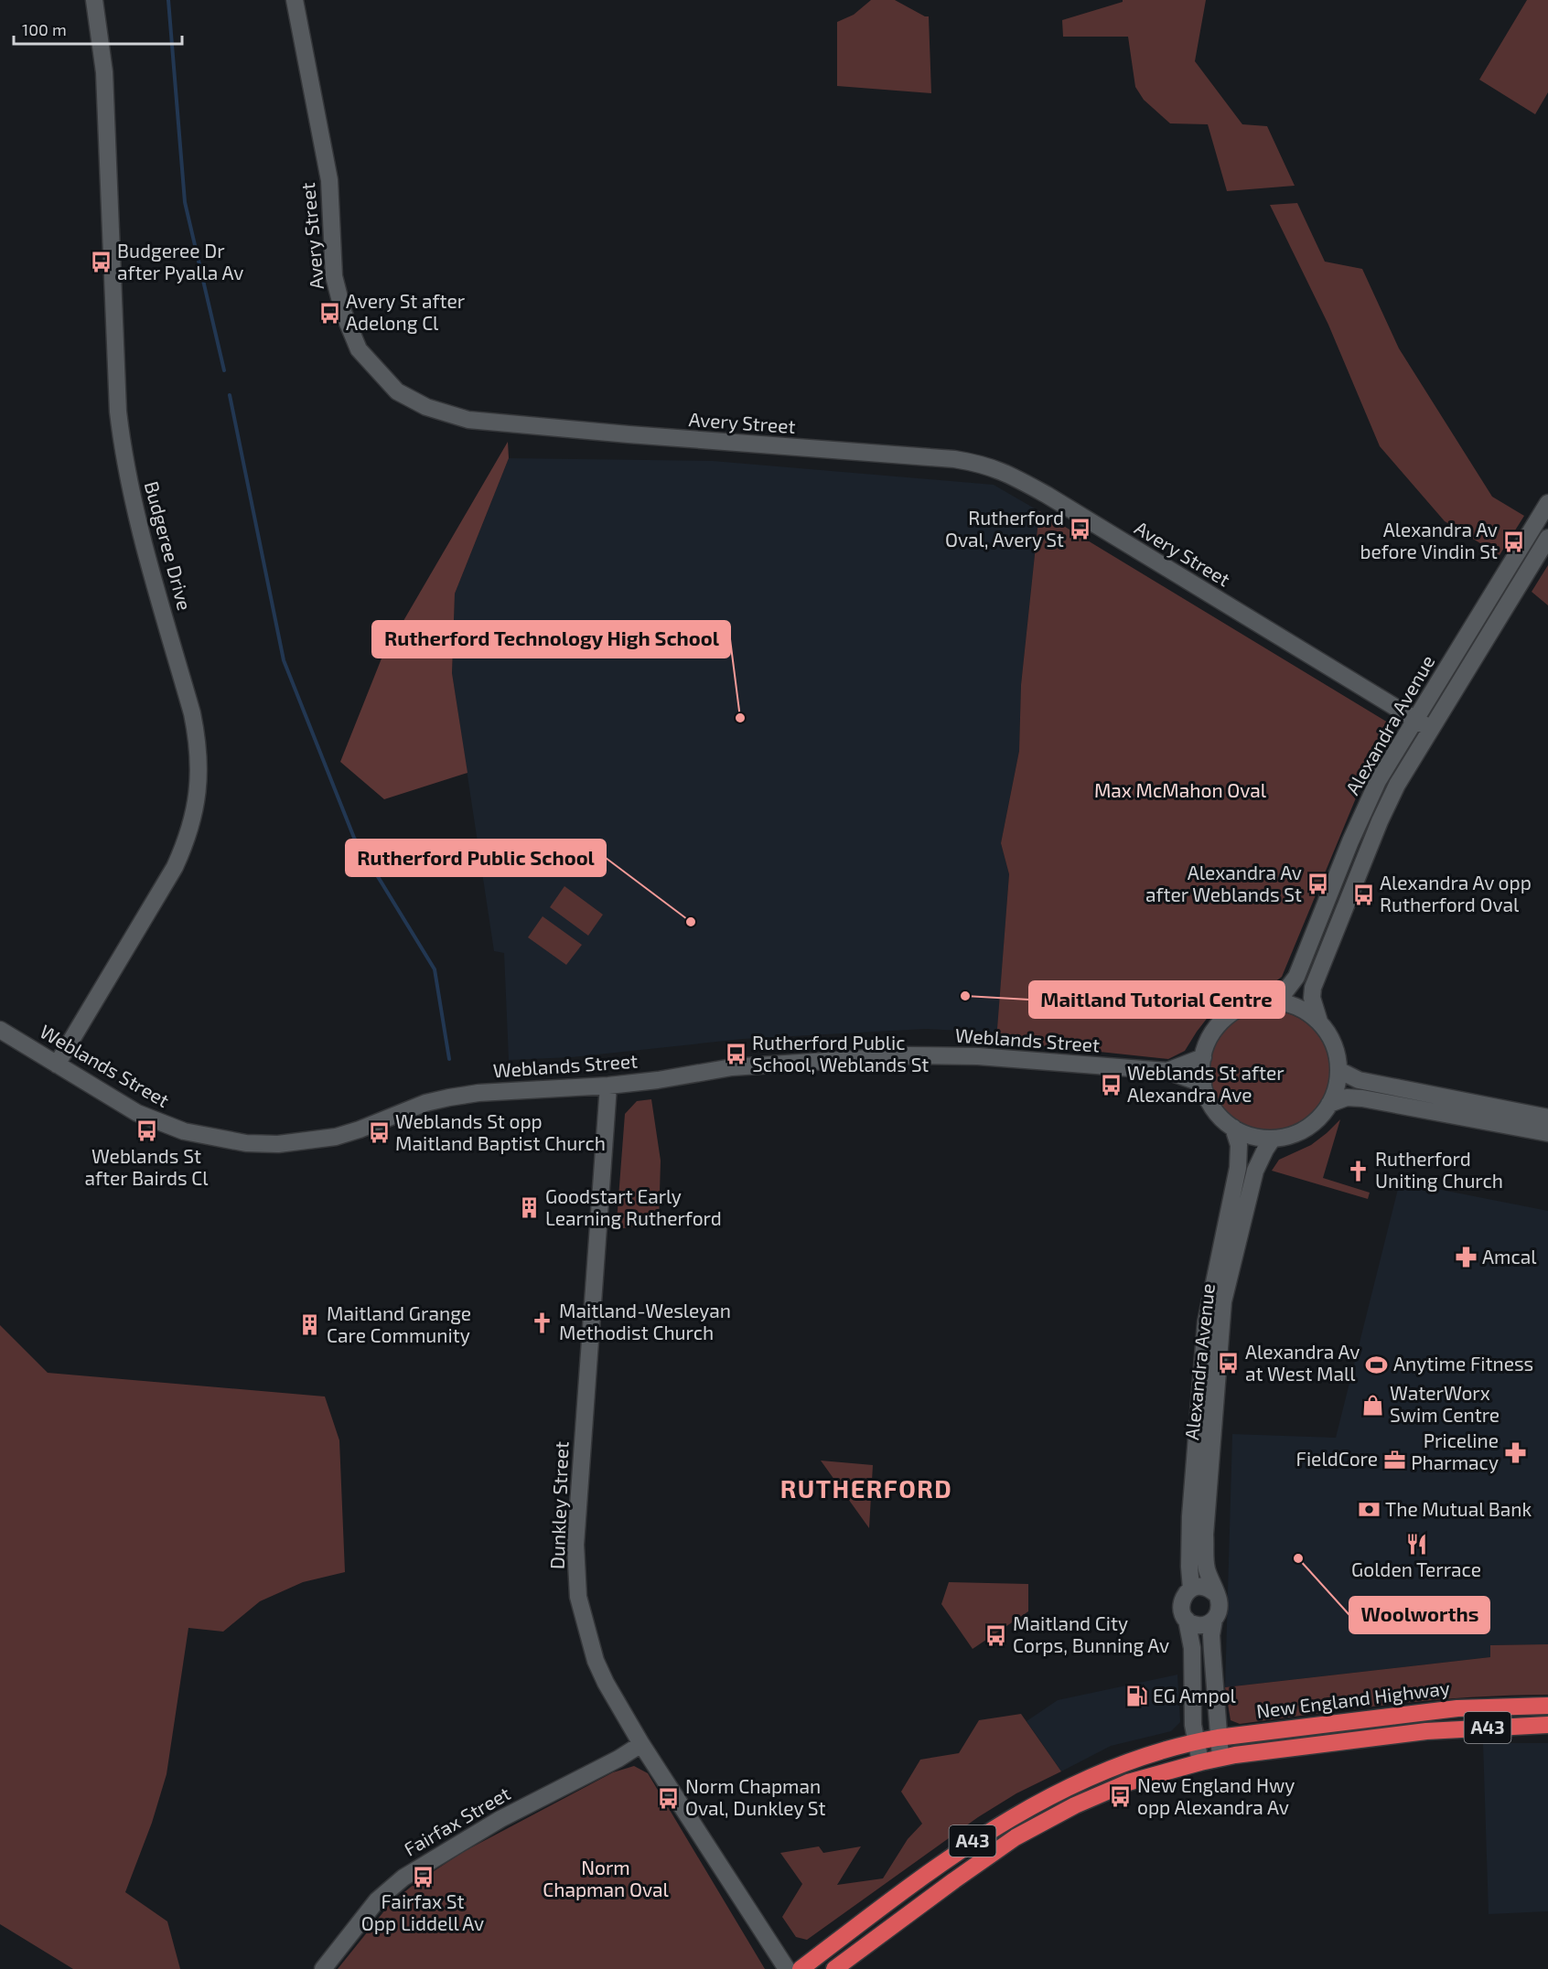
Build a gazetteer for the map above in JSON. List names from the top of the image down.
{
  "streets": {
    "highway": ["New England Highway", "A43"],
    "street": [
      "Avery Street",
      "Budgeree Drive",
      "Alexandra Avenue",
      "Weblands Street",
      "Dunkley Street",
      "Fairfax Street"
    ]
  },
  "crossings": [
    ["Avery Street", "Alexandra Avenue"],
    ["Budgeree Drive", "Weblands Street"],
    ["Alexandra Avenue", "Weblands Street"],
    ["Weblands Street", "Dunkley Street"],
    ["Dunkley Street", "Fairfax Street"]
  ],
  "districts": ["RUTHERFORD"],
  "parks": ["Max McMahon Oval", "Norm Chapman Oval"],
  "places": {
    "bus stop": [
      "Budgeree Dr after Pyalla Av",
      "Avery St after Adelong Cl",
      "Rutherford Oval, Avery St",
      "Alexandra Av before Vindin St",
      "Alexandra Av after Weblands St",
      "Alexandra Av opp Rutherford Oval",
      "Rutherford Public School, Weblands St",
      "Weblands St after Alexandra Ave",
      "Weblands St after Bairds Cl",
      "Weblands St opp Maitland Baptist Church",
      "Alexandra Av at West Mall",
      "Maitland City Corps, Bunning Av",
      "New England Hwy opp Alexandra Av",
      "Norm Chapman Oval, Dunkley St",
      "Fairfax St Opp Liddell Av"
    ],
    "other": [
      "Rutherford Technology High School",
      "Rutherford Public School",
      "Maitland Tutorial Centre",
      "Woolworths"
    ],
    "church": ["Rutherford Uniting Church", "Maitland-Wesleyan Methodist Church"],
    "building": ["Goodstart Early Learning Rutherford", "Maitland Grange Care Community"],
    "pharmacy": ["Amcal", "Priceline Pharmacy"],
    "sports": ["Anytime Fitness"],
    "shop": ["WaterWorx Swim Centre"],
    "office": ["FieldCore"],
    "bank": ["The Mutual Bank"],
    "restaurant": ["Golden Terrace"],
    "fuel station": ["EG Ampol"]
  },
  "scale_bar": "100 m"
}
